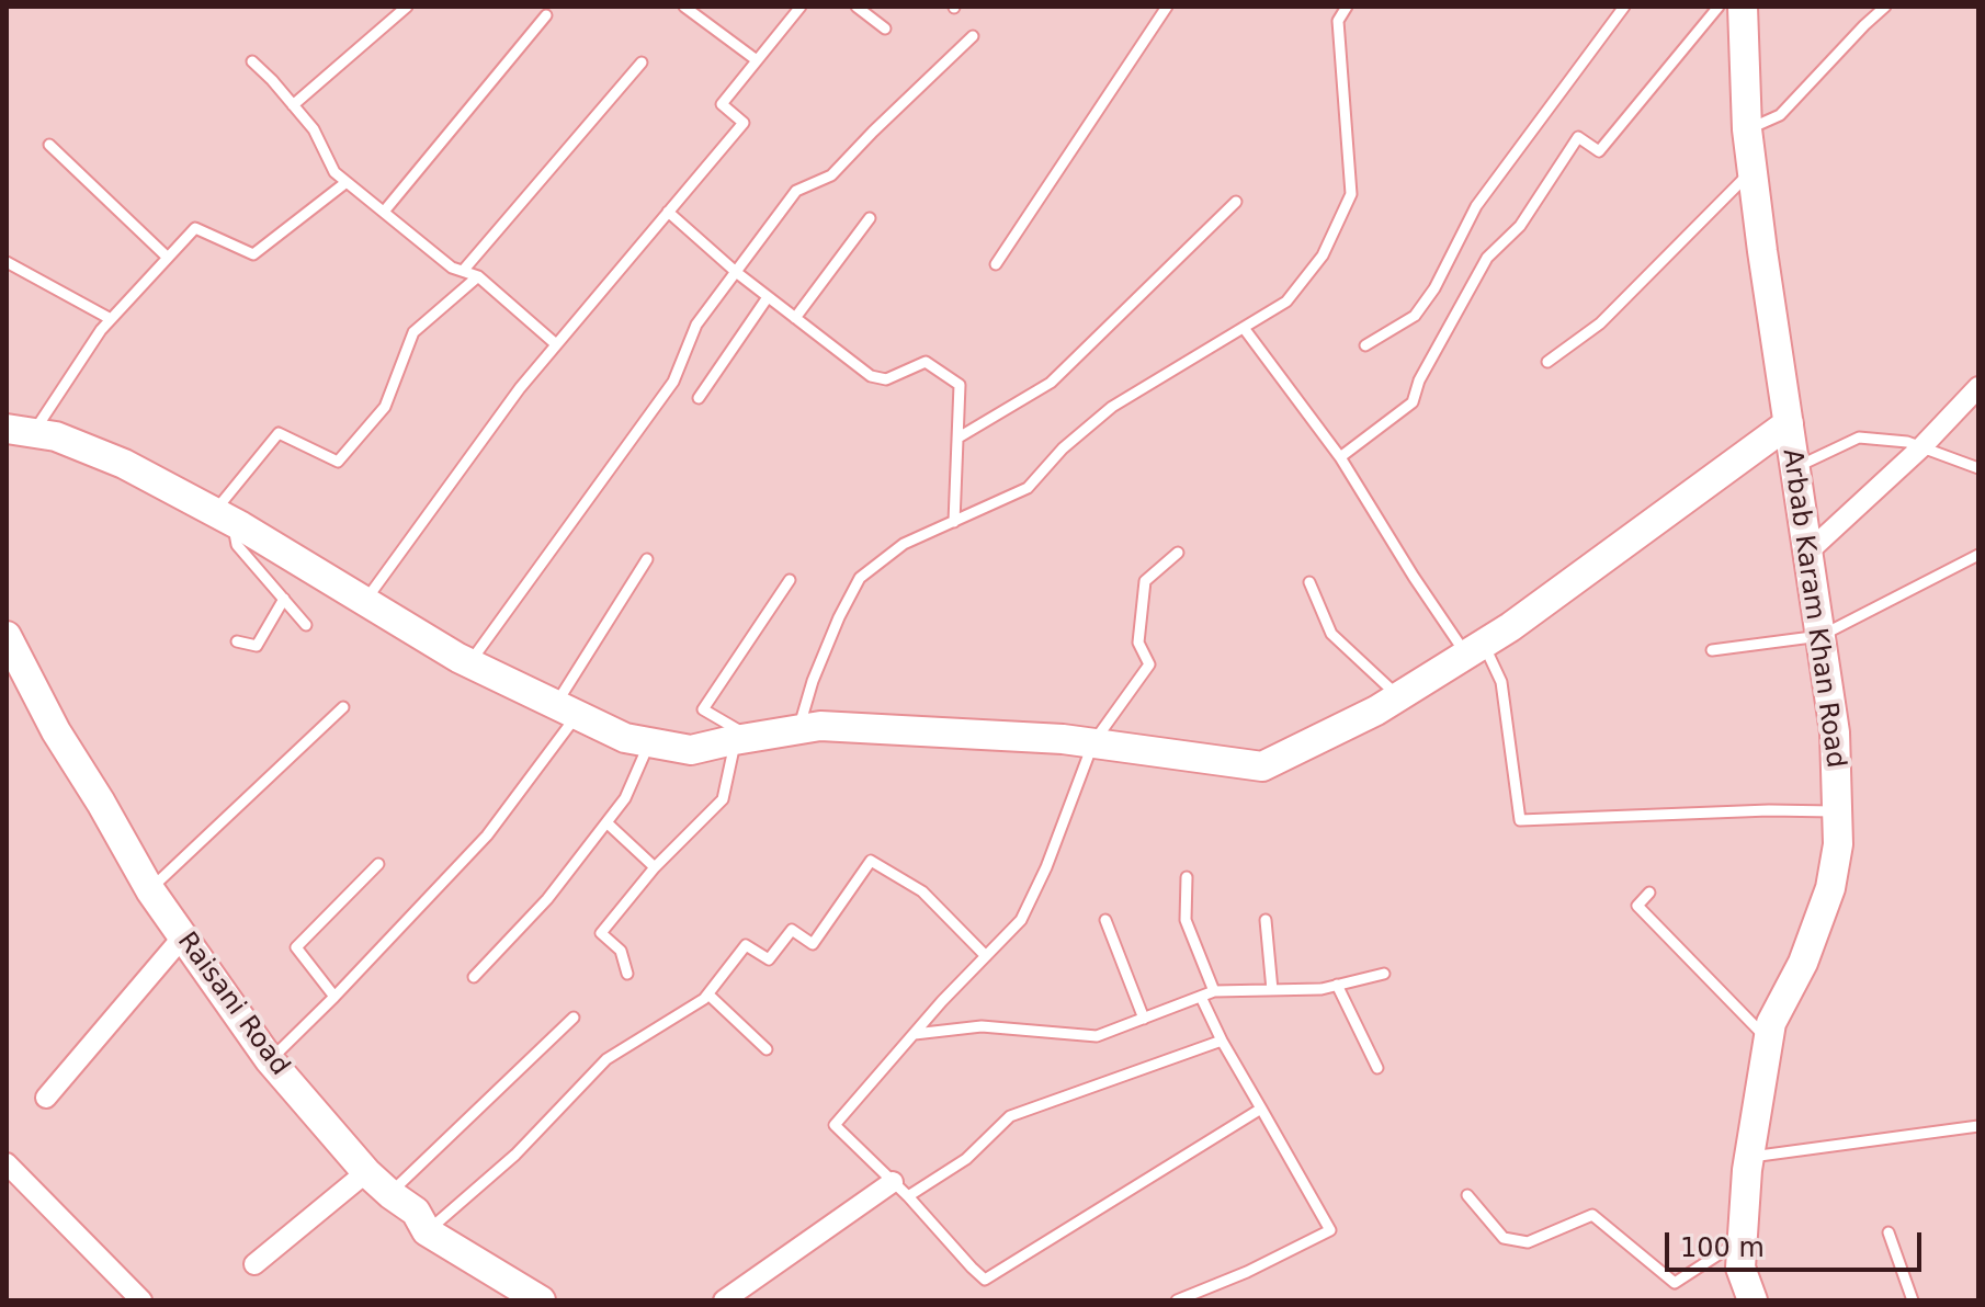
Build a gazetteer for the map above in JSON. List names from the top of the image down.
{
  "streets": {
    "main road": ["Arbab Karam Khan Road", "Raisani Road"]
  },
  "scale_bar": "100 m"
}
